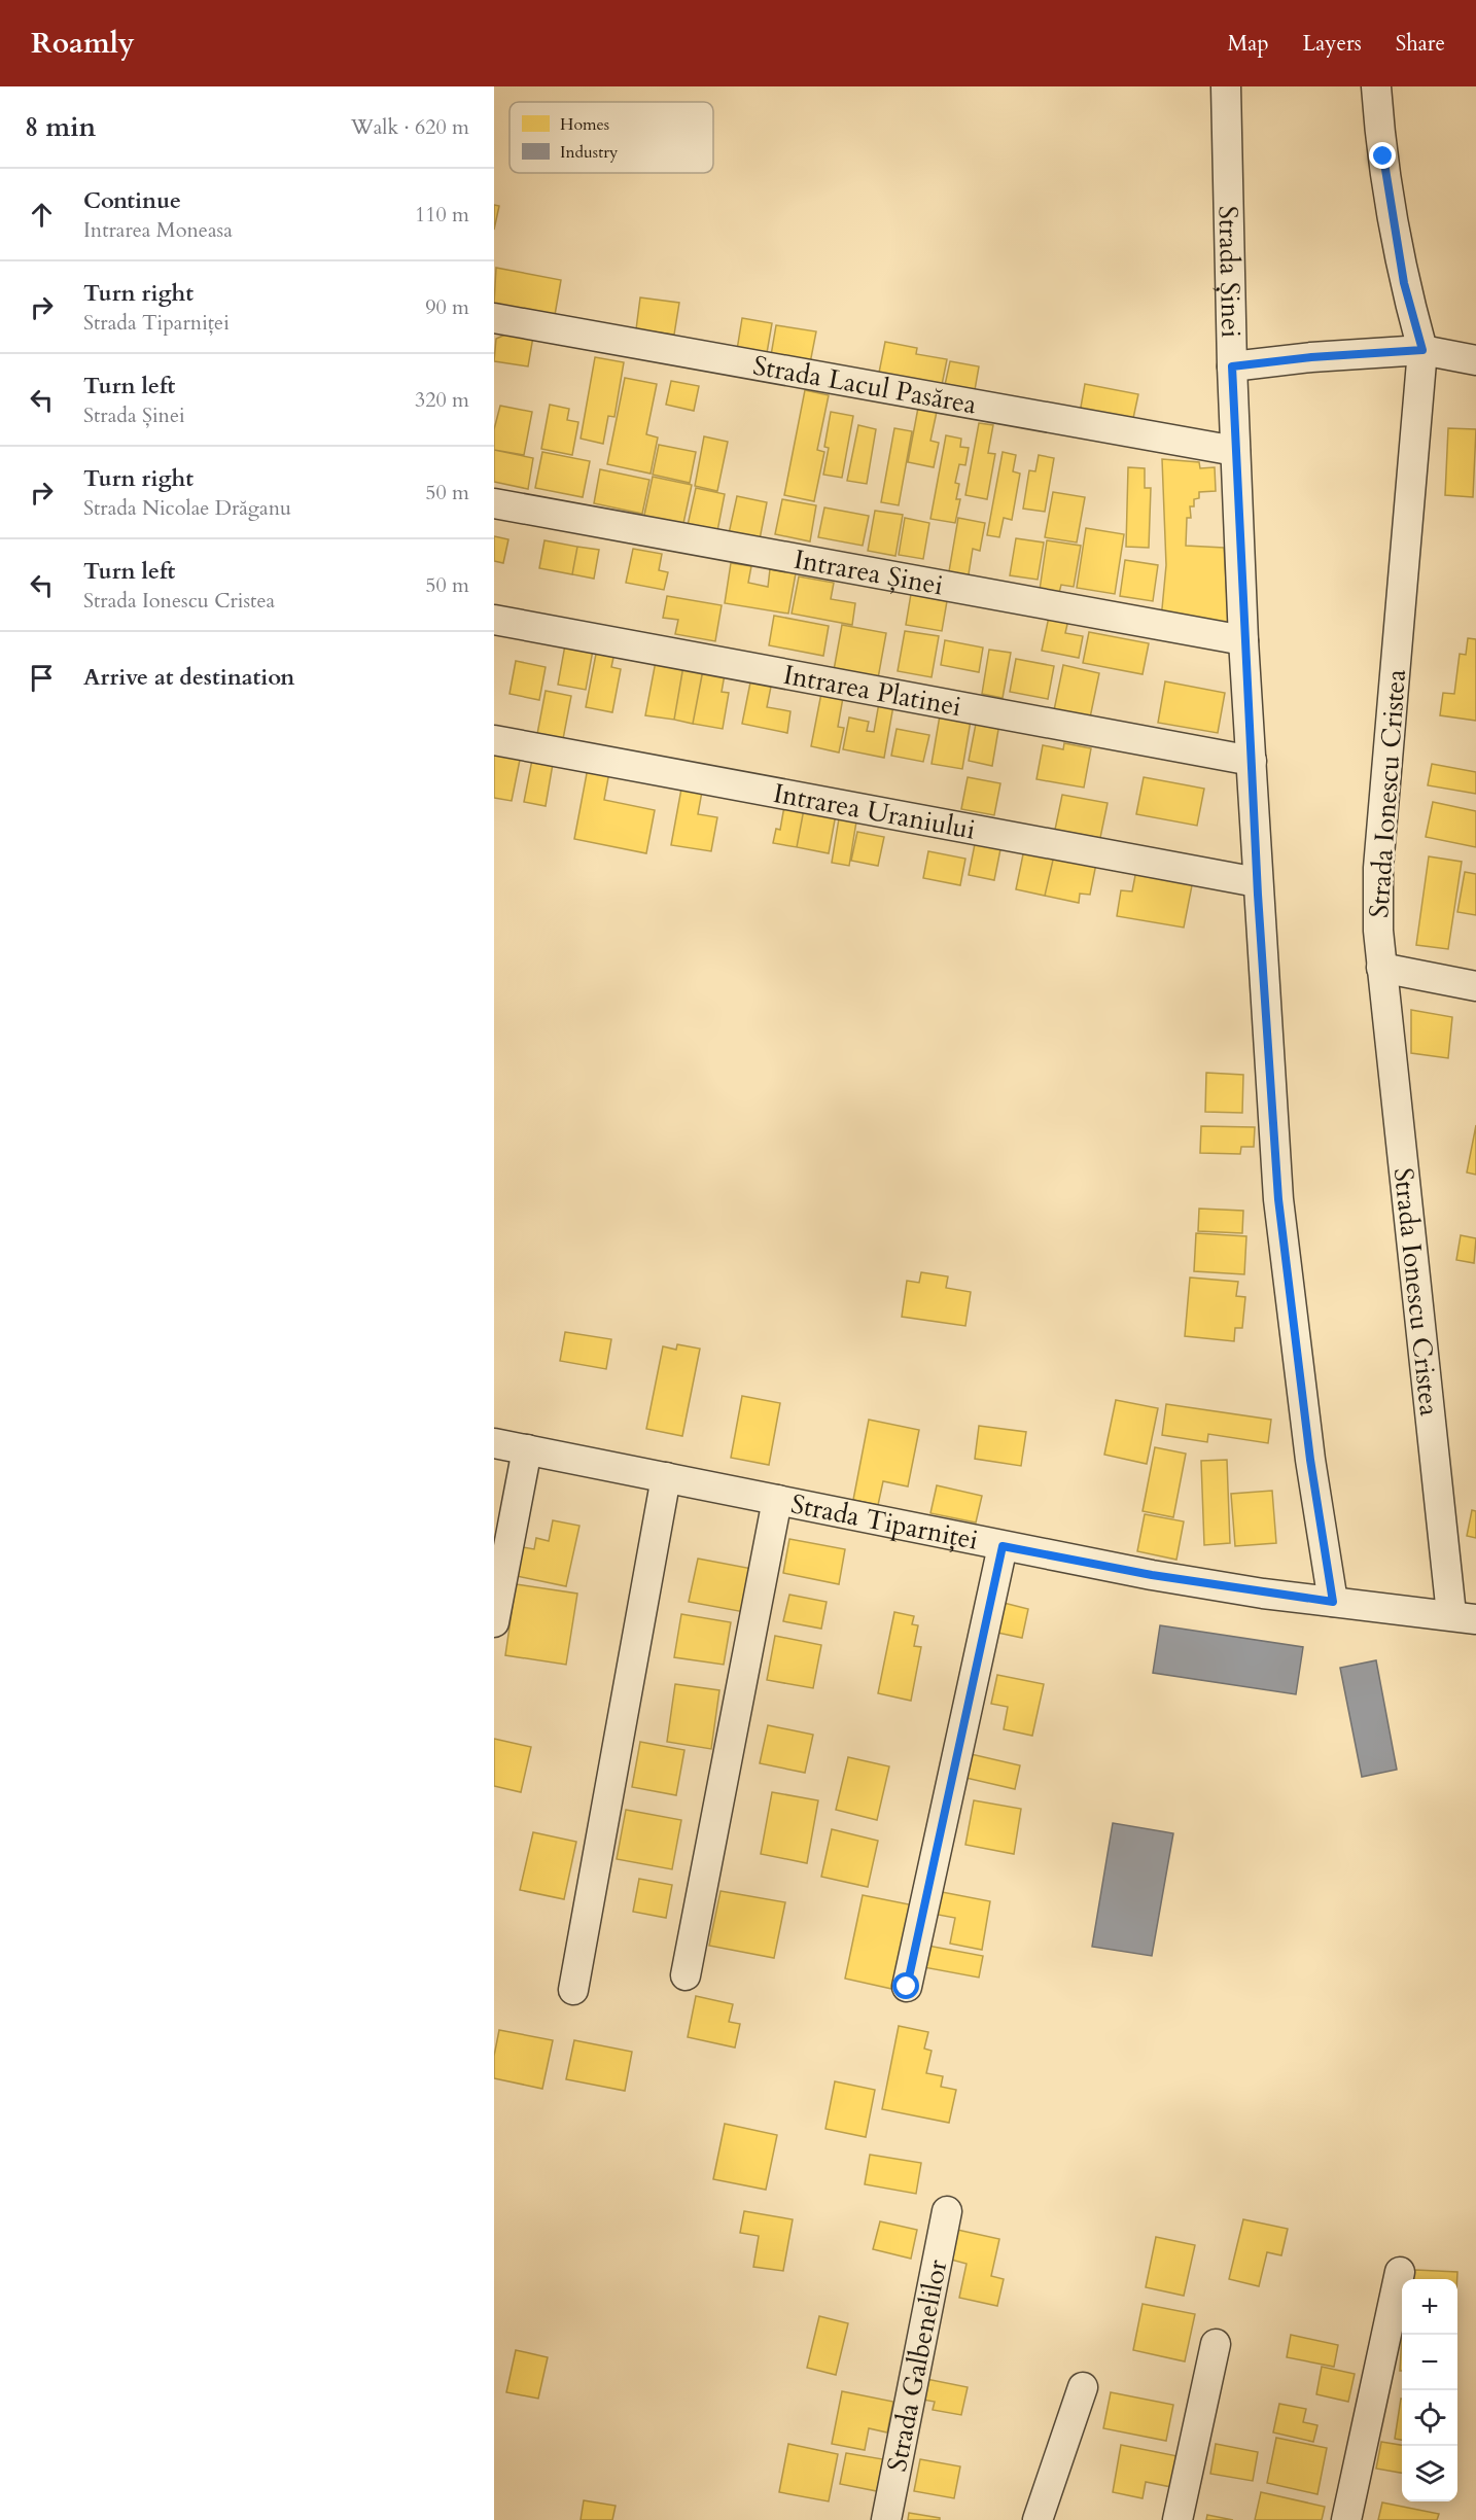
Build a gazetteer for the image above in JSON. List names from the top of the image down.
{
  "streets": {
    "street": [
      "Strada Șinei",
      "Strada Lacul Pasărea",
      "Intrarea Șinei",
      "Intrarea Platinei",
      "Strada Ionescu Cristea",
      "Intrarea Uraniului",
      "Strada Tiparniței",
      "Strada Galbenelilor"
    ]
  },
  "crossings": [
    ["Strada Șinei", "Strada Lacul Pasărea"],
    ["Strada Șinei", "Intrarea Șinei"],
    ["Strada Șinei", "Intrarea Platinei"],
    ["Strada Șinei", "Intrarea Uraniului"],
    ["Strada Șinei", "Strada Tiparniței"],
    ["Strada Ionescu Cristea", "Strada Tiparniței"]
  ],
  "legend": ["Homes", "Industry"],
  "page": {
    "header": "Roamly",
    "nav": ["Map", "Layers", "Share"],
    "heading": ["8 min", "Walk · 620 m"],
    "list": [
      ["Continue", "Intrarea Moneasa", "110 m"],
      ["Turn right", "Strada Tiparniței", "90 m"],
      ["Turn left", "Strada Șinei", "320 m"],
      ["Turn right", "Strada Nicolae Drăganu", "50 m"],
      ["Turn left", "Strada Ionescu Cristea", "50 m"],
      "Arrive at destination"
    ],
    "map_buttons": ["+", "−"]
  }
}
